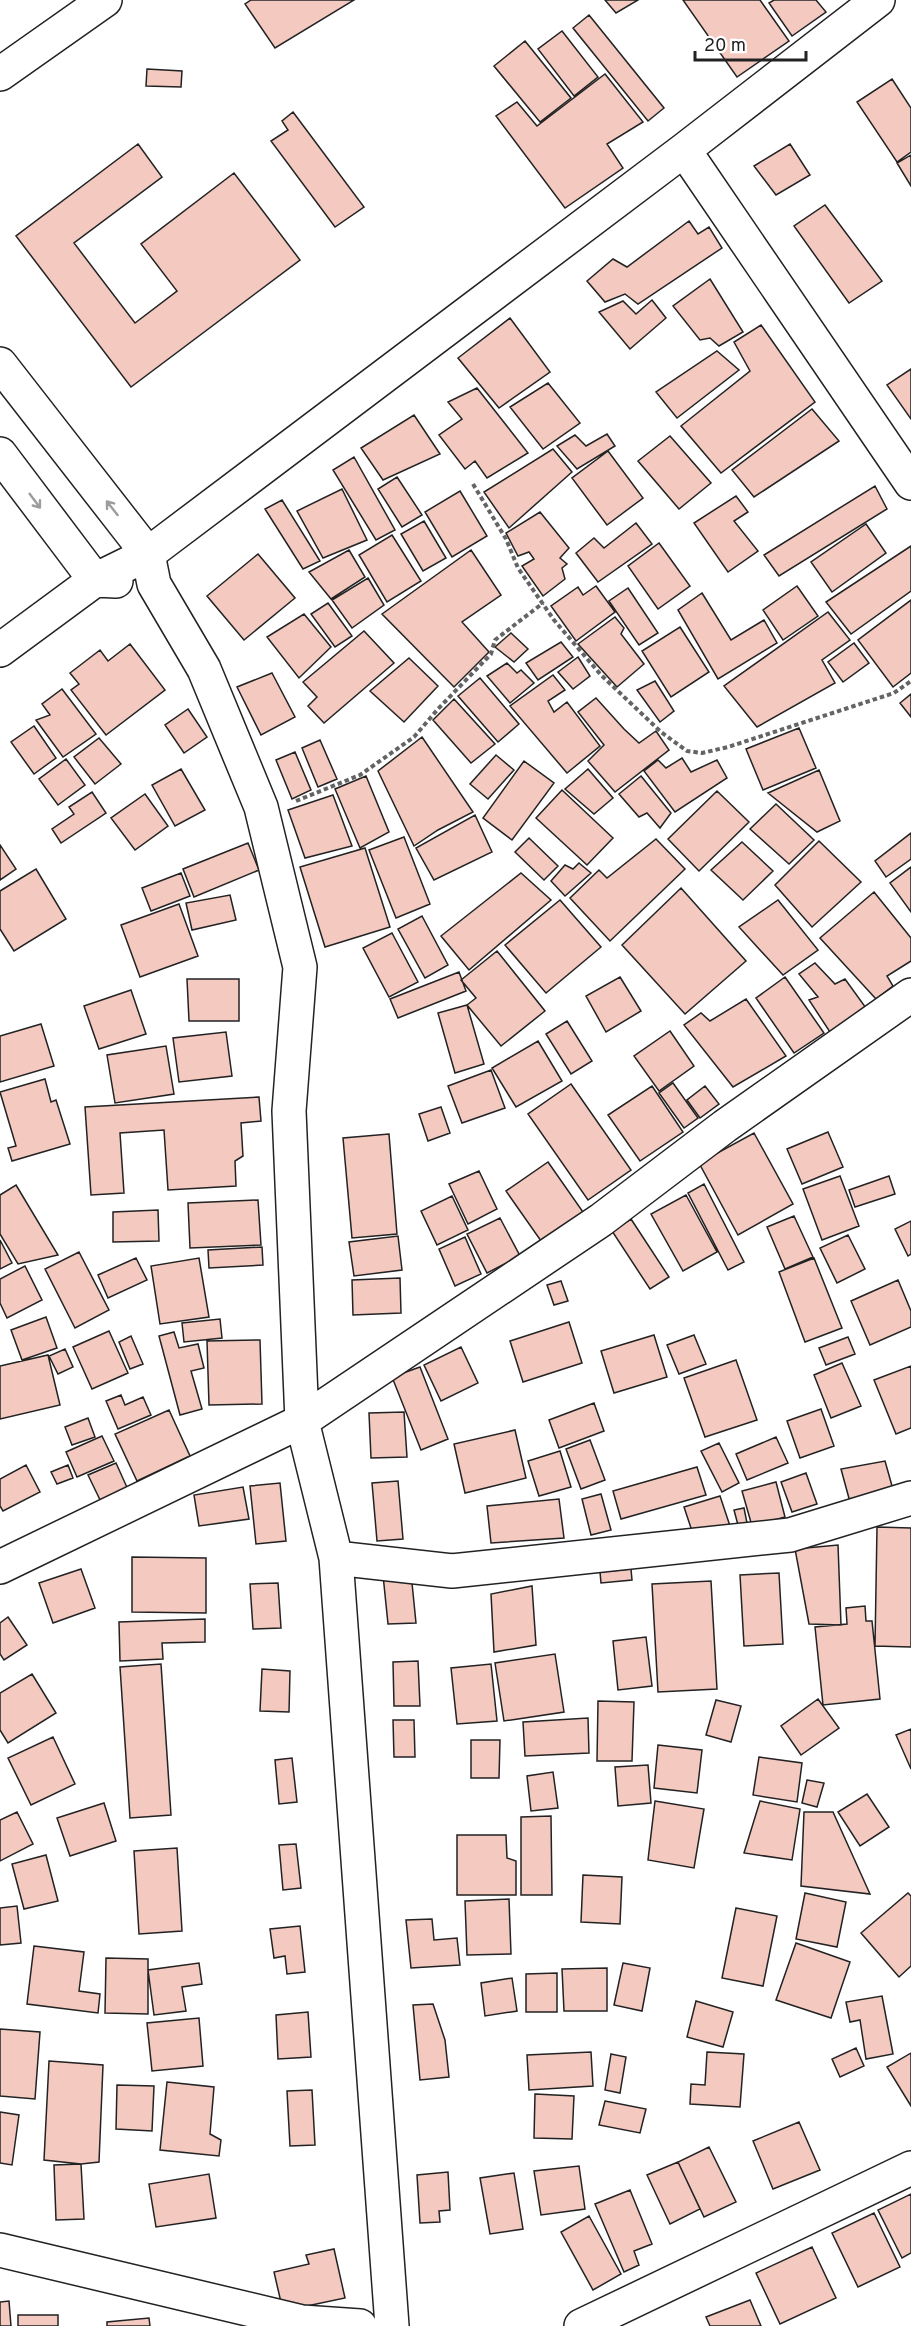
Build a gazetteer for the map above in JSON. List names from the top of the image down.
{
  "scale_bar": "20 m"
}
